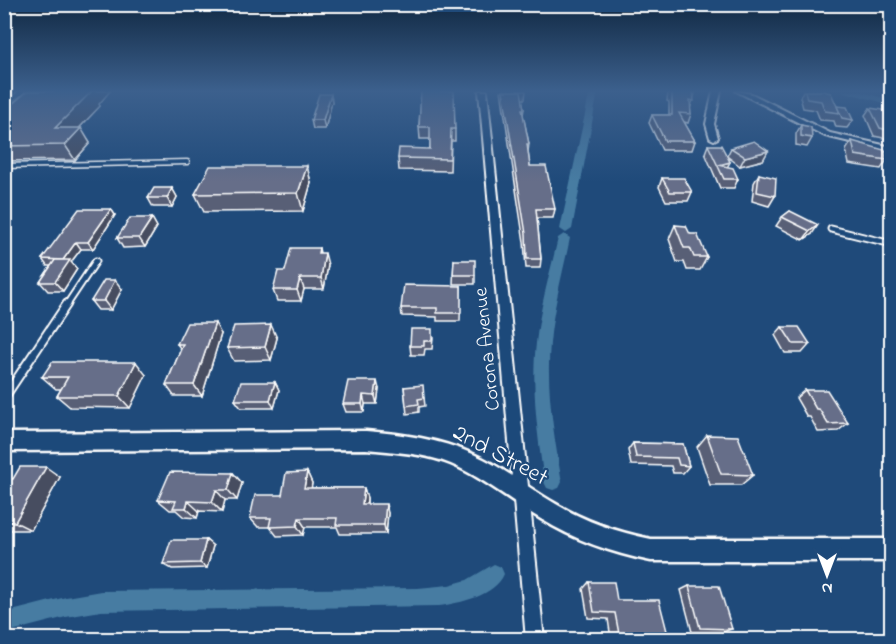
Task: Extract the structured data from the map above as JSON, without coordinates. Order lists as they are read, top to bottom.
{
  "streets": {
    "street": ["Corona Avenue", "2nd Street"]
  },
  "crossings": [
    ["Corona Avenue", "2nd Street"]
  ],
  "north": "bottom"
}
